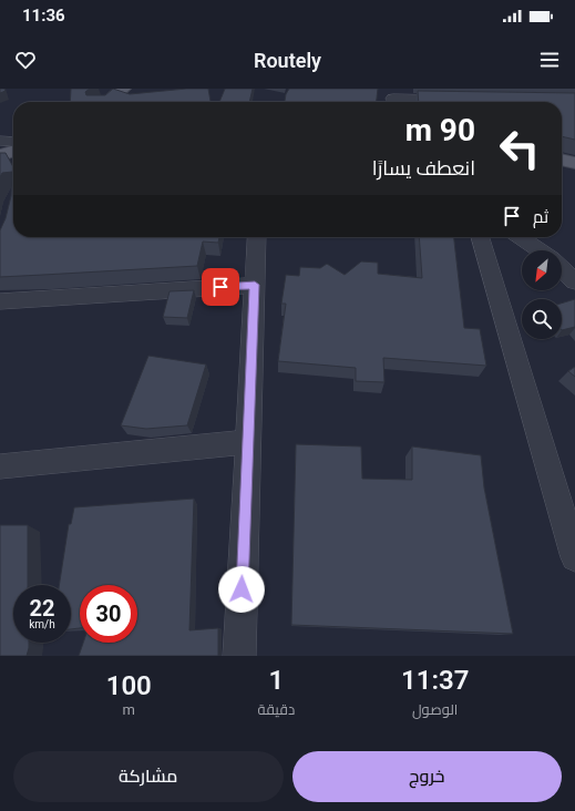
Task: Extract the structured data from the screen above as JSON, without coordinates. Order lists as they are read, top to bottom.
{
  "north": "bottom left",
  "page": {
    "status": "11:36",
    "header": "Routely",
    "turn": ["90 m", "انعطف يسارًا"],
    "then": "ثم",
    "speed": "22 km/h",
    "limit": "30",
    "eta": [
      "11:37",
      "الوصول",
      "1",
      "دقيقة",
      "100",
      "m"
    ],
    "buttons": ["خروج", "مشاركة"]
  }
}
